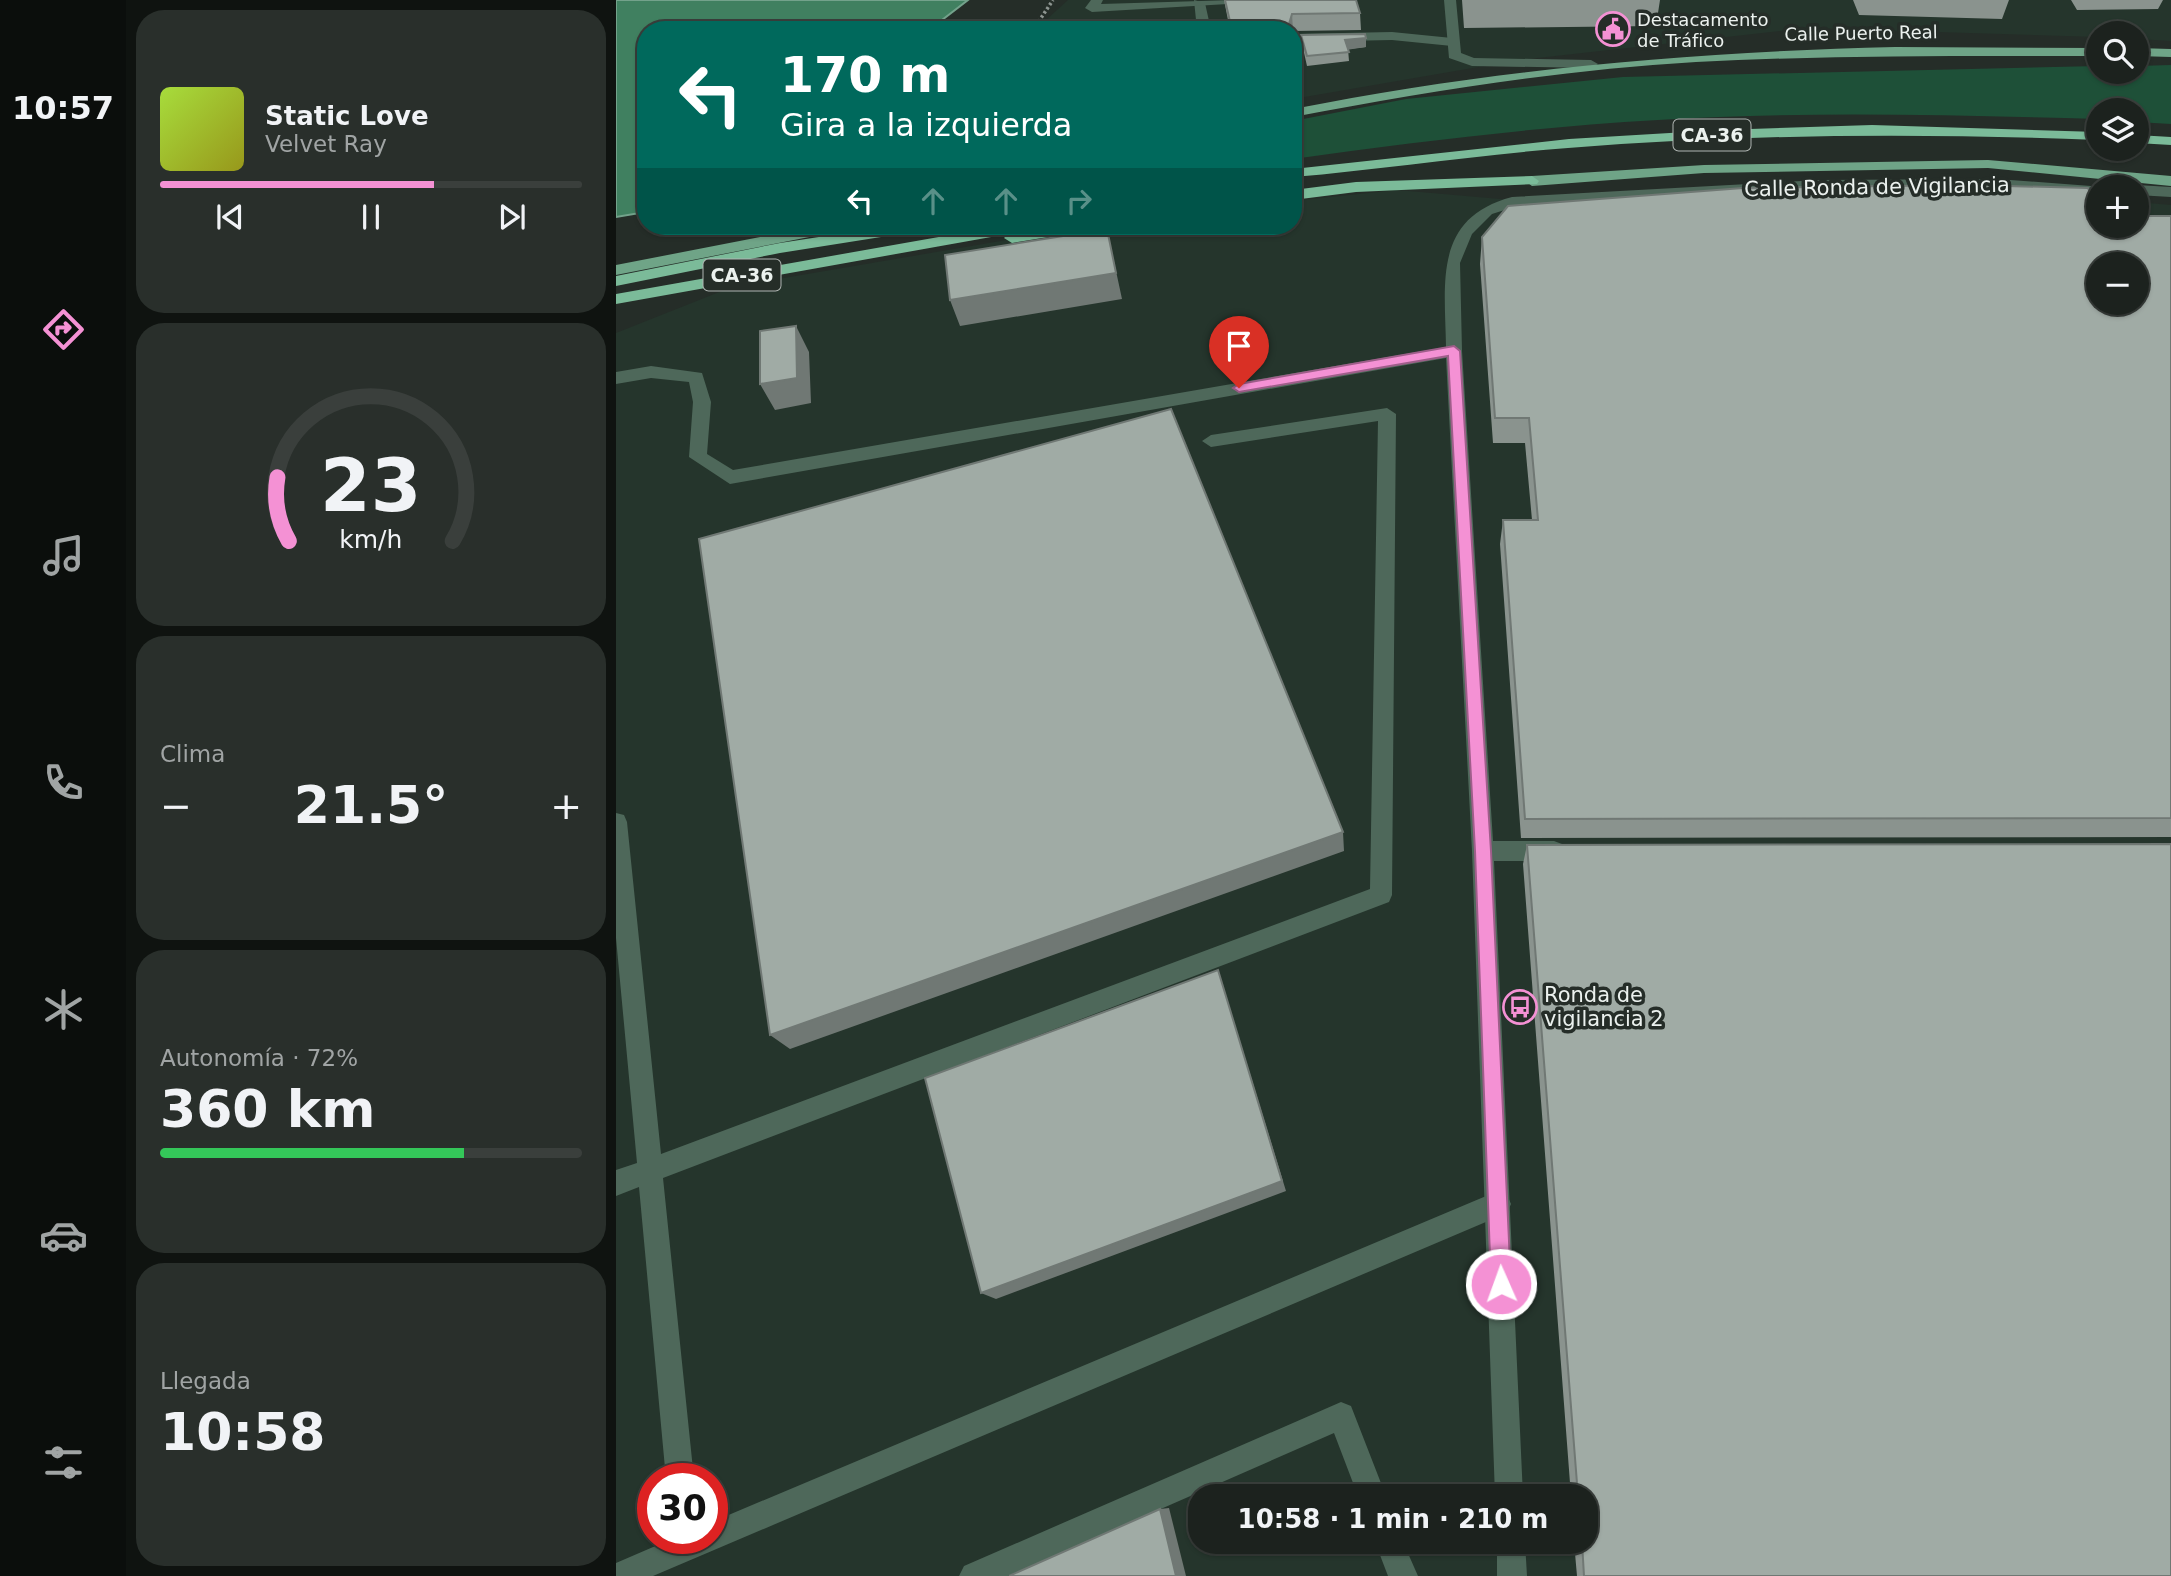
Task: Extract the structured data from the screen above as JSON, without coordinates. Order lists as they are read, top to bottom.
{
  "streets": {
    "highway": ["CA-36"],
    "main road": ["Calle Puerto Real"],
    "street": ["Calle Ronda de Vigilancia"]
  },
  "places": {
    "public building": ["Destacamento de Tráfico"],
    "bus stop": ["Ronda de vigilancia 2"]
  },
  "page": {
    "tabs": "10:57",
    "map_buttons": ["+", "−"],
    "turn": ["170 m", "Gira a la izquierda"],
    "song": ["Static Love", "Velvet Ray"],
    "tile": [
      "Clima",
      ["Autonomía · 72%", "360 km"],
      ["Llegada", "10:58"]
    ],
    "heat": ["−", "21.5°", "+"],
    "limit": "30",
    "trip": "10:58 · 1 min · 210 m",
    "gauge": ["23", "km/h"]
  }
}
